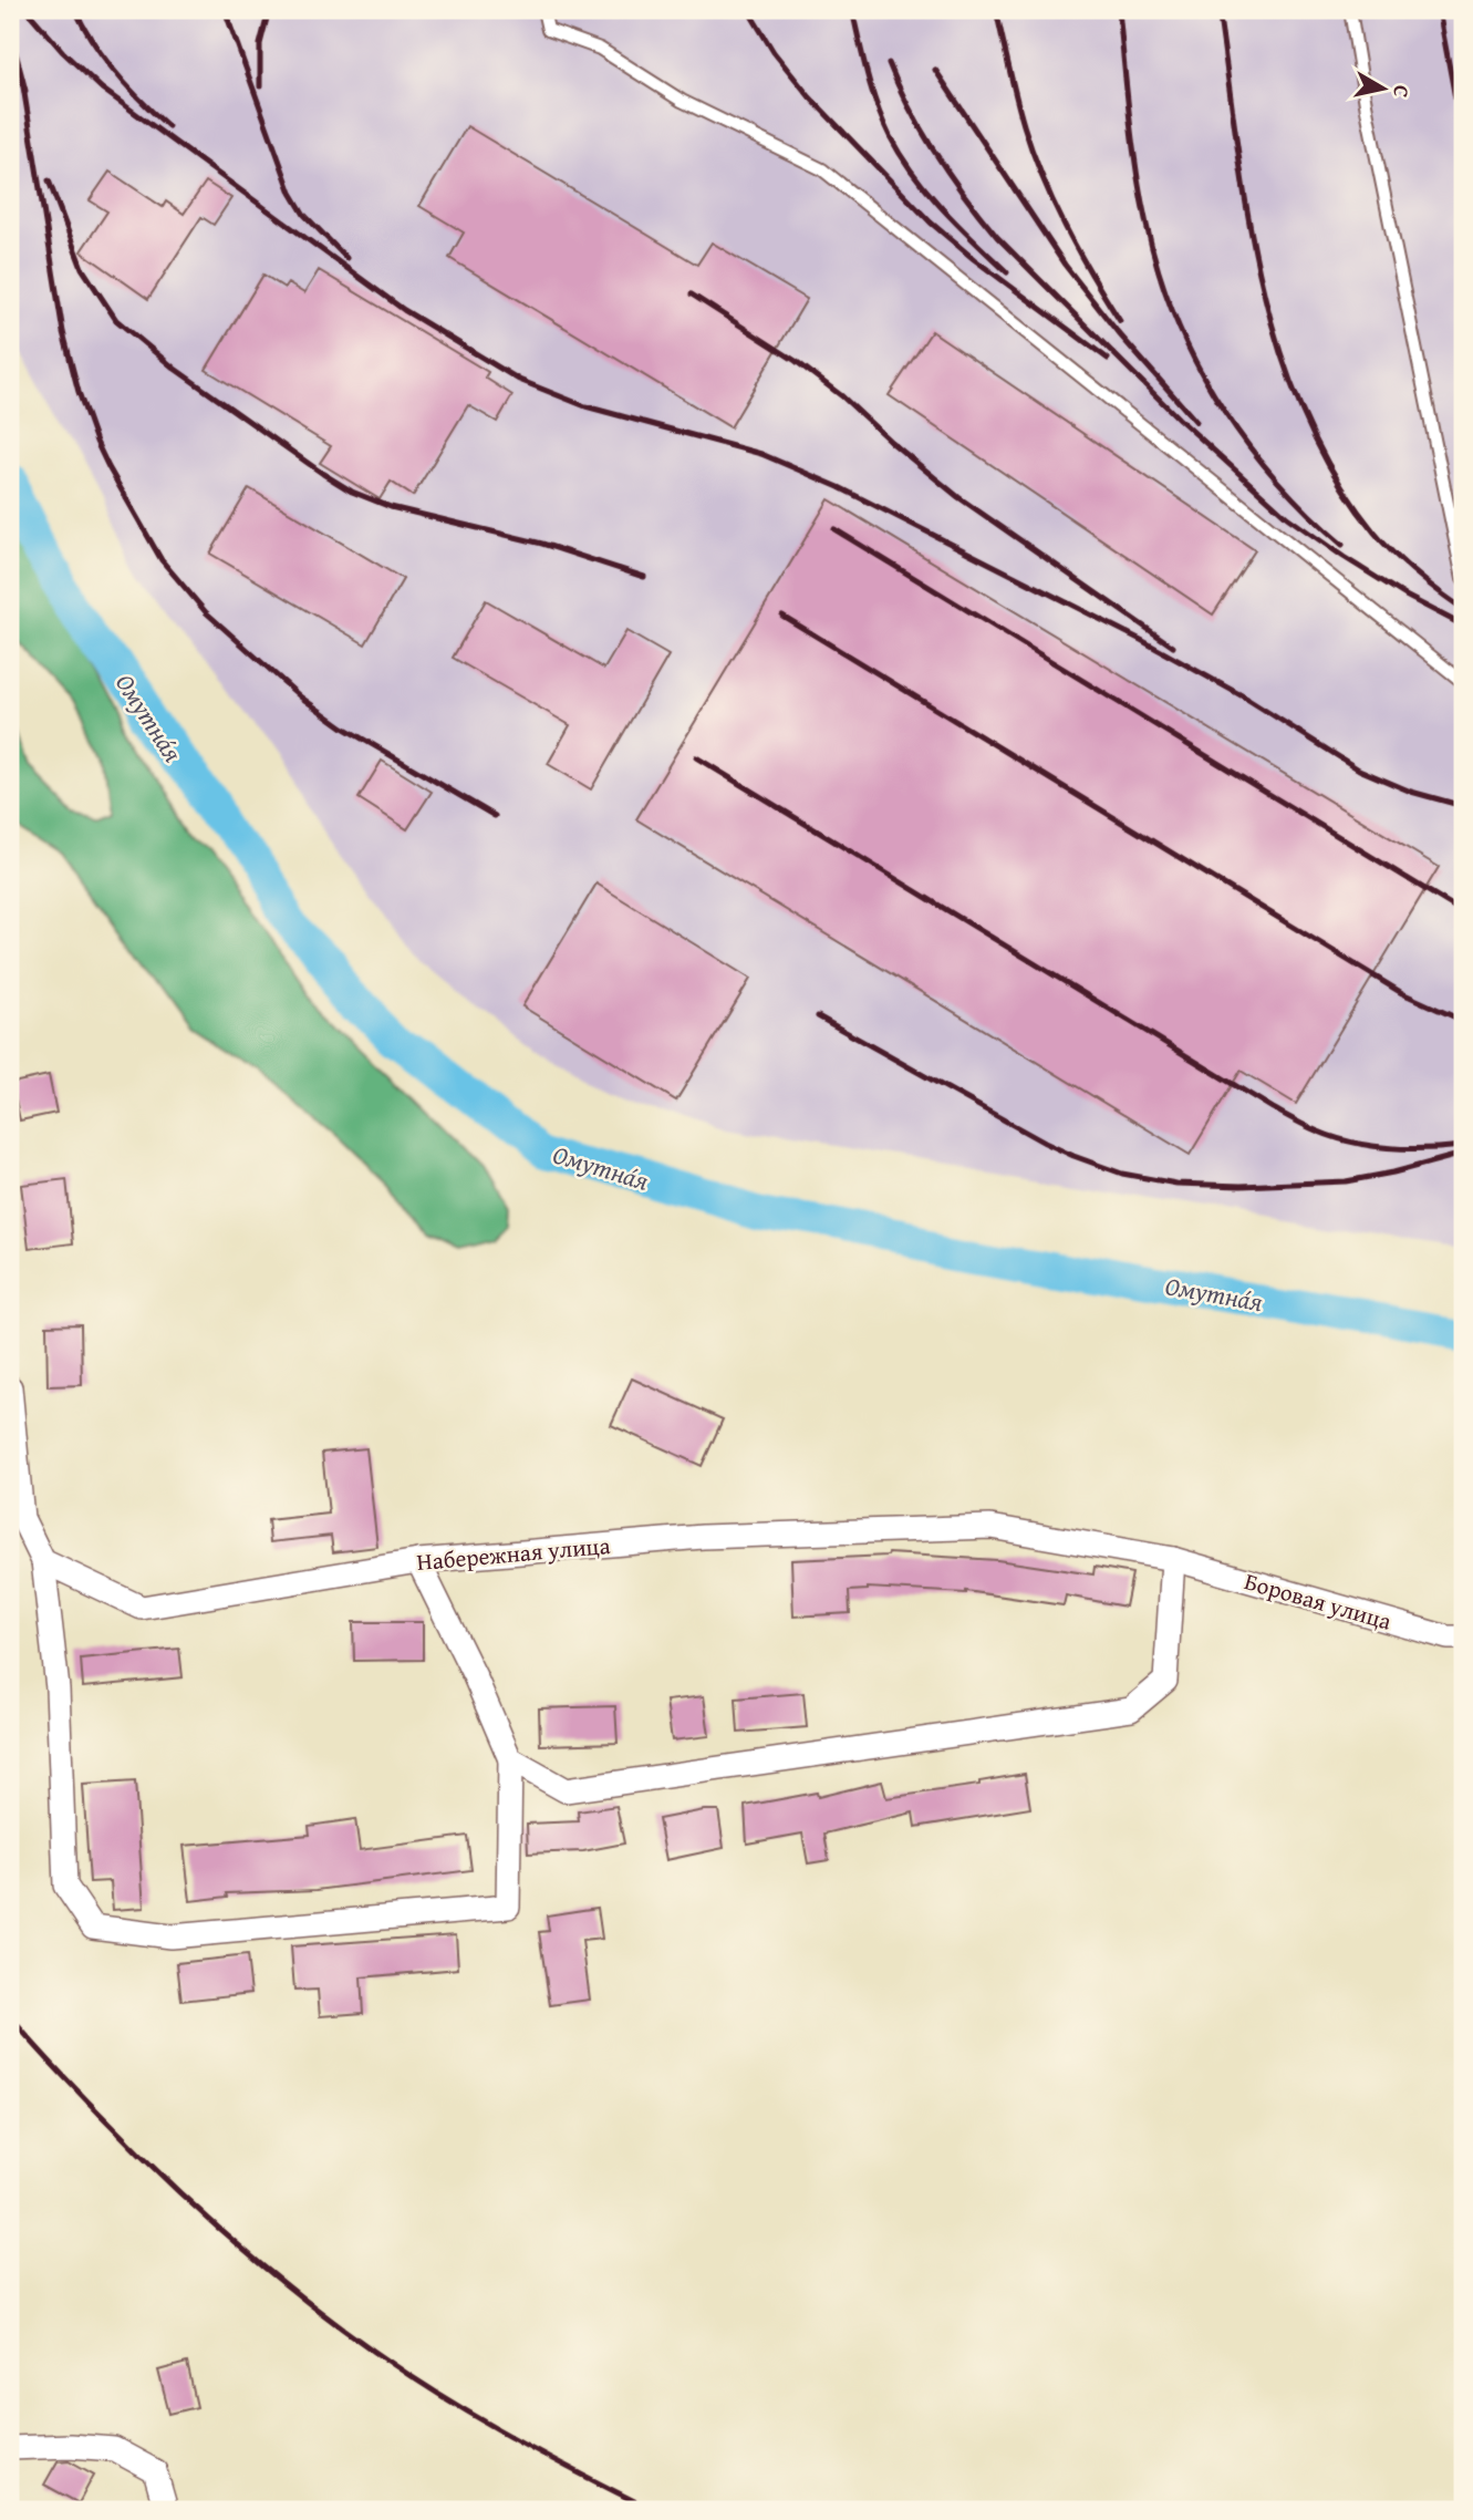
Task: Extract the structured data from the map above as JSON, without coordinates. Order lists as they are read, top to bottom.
{
  "streets": {
    "street": ["Набережная улица", "Боровая улица"]
  },
  "crossings": [
    ["Набережная улица", "Боровая улица"]
  ],
  "water": ["Омутна́я"],
  "north": "right"
}
